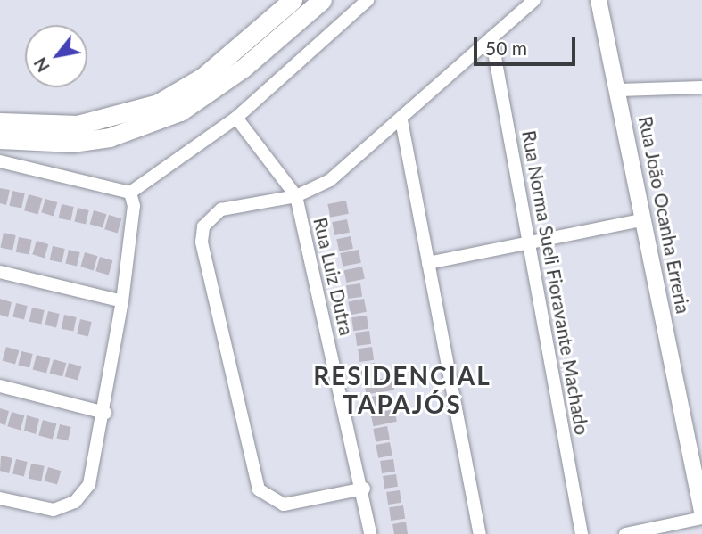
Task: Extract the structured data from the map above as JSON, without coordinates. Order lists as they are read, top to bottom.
{
  "streets": {
    "street": ["Rua João Ocanha Erreria", "Rua Luiz Dutra", "Rua Norma Sueli Fioravante Machado"]
  },
  "districts": ["RESIDENCIAL TAPAJÓS"],
  "scale_bar": "50 m",
  "north": "bottom left"
}
